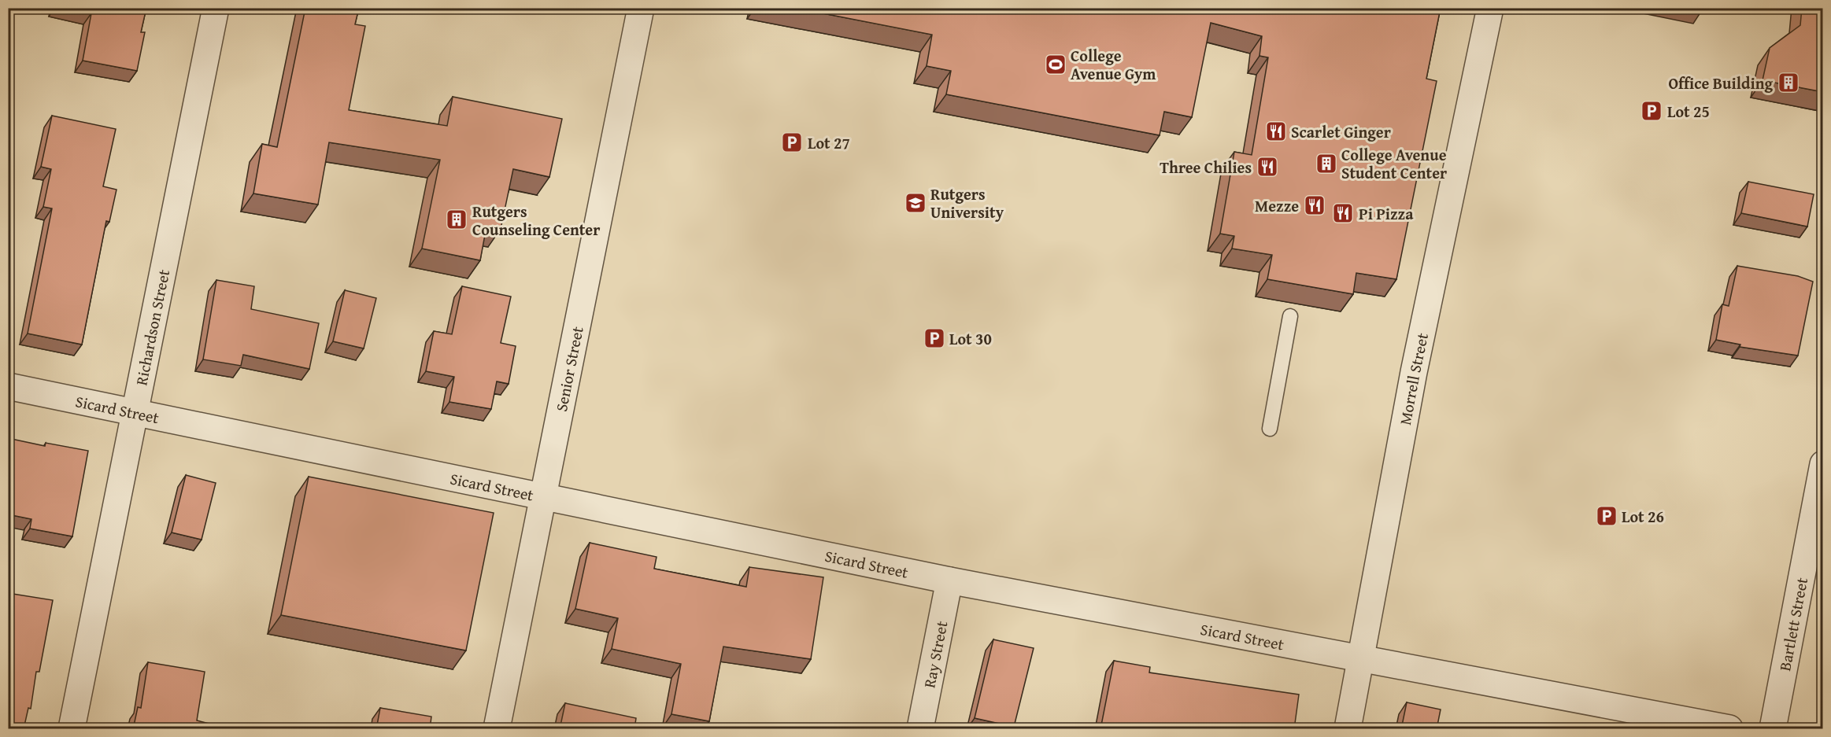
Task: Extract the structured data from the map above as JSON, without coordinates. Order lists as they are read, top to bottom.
{
  "streets": {
    "street": [
      "Richardson Street",
      "Senior Street",
      "Morrell Street",
      "Sicard Street",
      "Bartlett Street",
      "Ray Street"
    ]
  },
  "crossings": [
    ["Richardson Street", "Sicard Street"],
    ["Senior Street", "Sicard Street"],
    ["Morrell Street", "Sicard Street"],
    ["Sicard Street", "Ray Street"]
  ],
  "places": {
    "sports": ["College Avenue Gym"],
    "building": ["Office Building", "College Avenue Student Center", "Rutgers Counseling Center"],
    "parking": [
      "Lot 25",
      "Lot 27",
      "Lot 30",
      "Lot 26"
    ],
    "restaurant": [
      "Scarlet Ginger",
      "Three Chilies",
      "Mezze",
      "Pi Pizza"
    ],
    "school or university": ["Rutgers University"]
  }
}
